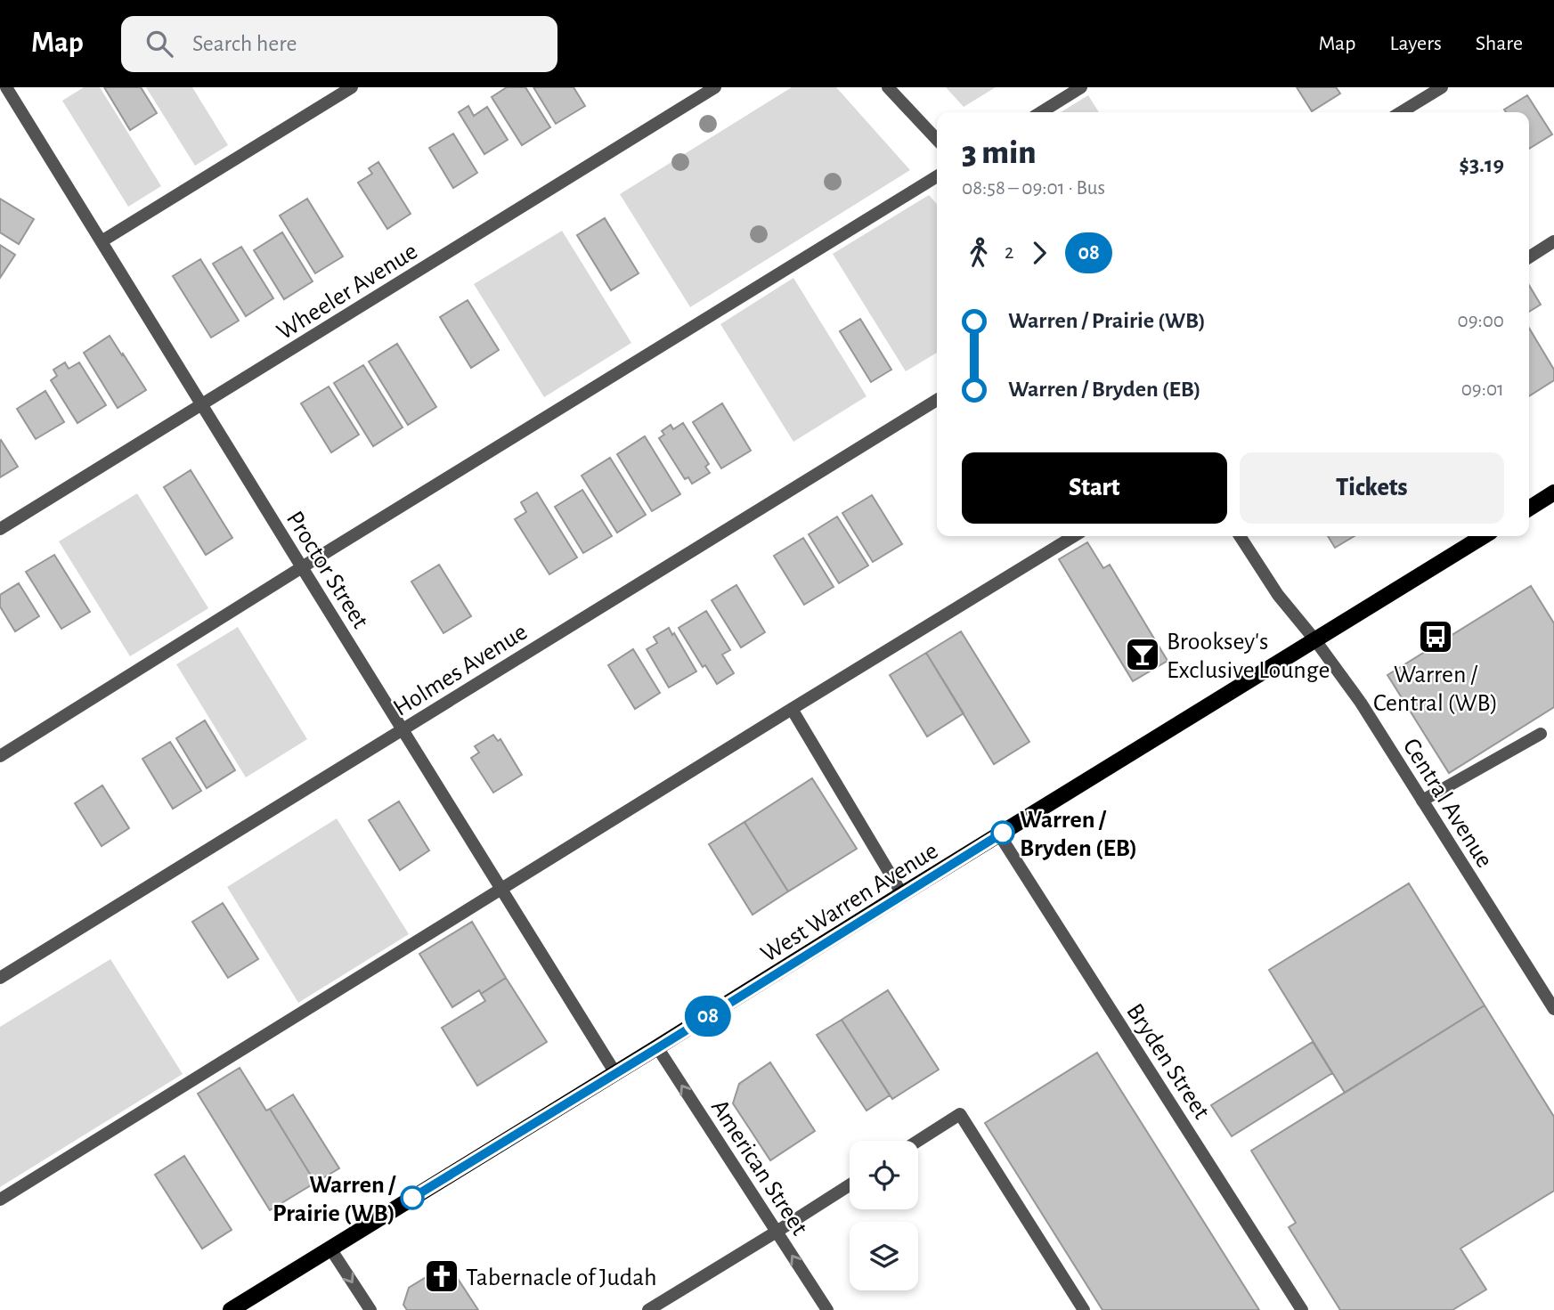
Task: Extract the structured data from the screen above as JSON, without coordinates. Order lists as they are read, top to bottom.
{
  "streets": {
    "main road": ["West Warren Avenue"],
    "street": [
      "Wheeler Avenue",
      "Proctor Street",
      "Holmes Avenue",
      "Central Avenue",
      "Bryden Street",
      "American Street"
    ]
  },
  "crossings": [
    ["Wheeler Avenue", "Proctor Street"],
    ["Proctor Street", "Holmes Avenue"],
    ["Proctor Street", "West Warren Avenue"],
    ["Central Avenue", "West Warren Avenue"],
    ["West Warren Avenue", "Bryden Street"],
    ["West Warren Avenue", "American Street"]
  ],
  "one_way": ["American Street"],
  "places": {
    "bus stop": ["Warren / Central (WB)"],
    "bar": ["Brooksey's Exclusive Lounge"],
    "other": ["Warren / Bryden (EB)", "Warren / Prairie (WB)"],
    "church": ["Tabernacle of Judah"]
  },
  "lines": ["bus line 08"],
  "page": {
    "header": "Map",
    "search": "Search here",
    "nav": ["Map", "Layers", "Share"],
    "on_map": "08",
    "heading": ["3 min", "08:58 – 09:01 · Bus", "$3.19"],
    "legs": ["2", "08"],
    "list": [
      {
        "name": "Warren / Prairie (WB)",
        "value": "09:00"
      },
      {
        "name": "Warren / Bryden (EB)",
        "value": "09:01"
      }
    ],
    "buttons": ["Start", "Tickets"]
  }
}
